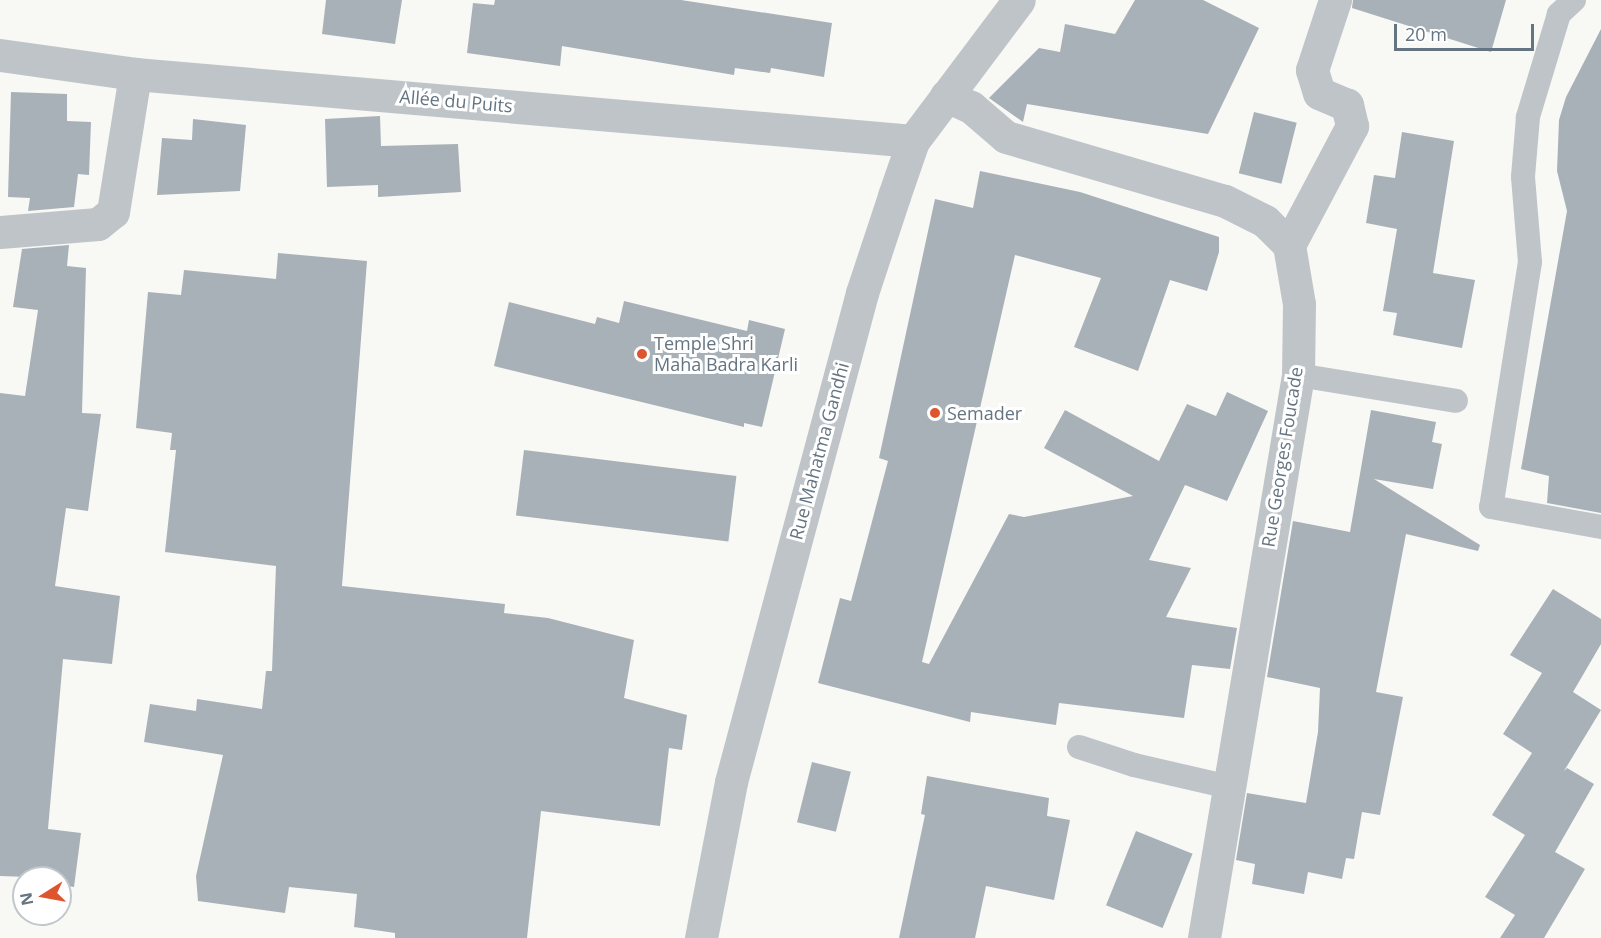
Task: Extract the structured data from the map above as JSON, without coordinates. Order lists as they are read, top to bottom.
{
  "streets": {
    "street": ["Allée du Puits", "Rue Mahatma Gandhi", "Rue Georges Foucade"]
  },
  "crossings": [
    ["Allée du Puits", "Rue Mahatma Gandhi"]
  ],
  "places": ["Temple Shri Maha Badra Karli", "Semader"],
  "scale_bar": "20 m",
  "north": "left"
}
